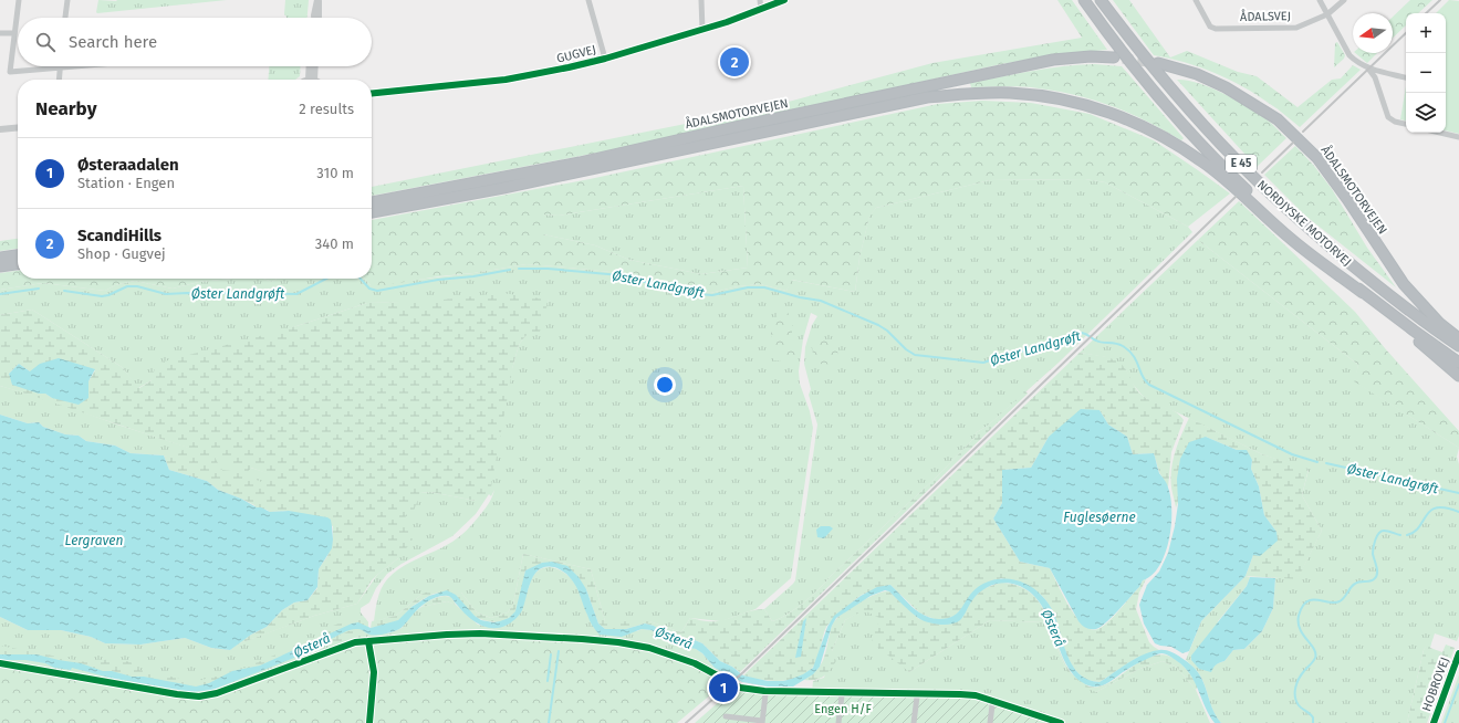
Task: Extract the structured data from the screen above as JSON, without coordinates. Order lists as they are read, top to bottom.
{
  "streets": {
    "highway": ["ÅDALSMOTORVEJEN", "E 45", "NORDJYSKE MOTORVEJ"],
    "street": ["ÅDALSVEJ", "GUGVEJ", "HOBROVEJ"]
  },
  "crossings": [
    ["ÅDALSMOTORVEJEN", "NORDJYSKE MOTORVEJ"]
  ],
  "water": [
    "Øster Landgrøft",
    "Fuglesøerne",
    "Lergraven",
    "Østerå"
  ],
  "parks": ["Engen H/F"],
  "north": "left",
  "page": {
    "map_buttons": ["+", "−"],
    "search": "Search here",
    "pins": ["2", "1"],
    "heading": ["Nearby", "2 results"],
    "list": [
      {
        "mark": "1",
        "name": "Østeraadalen",
        "note": "Station · Engen",
        "value": "310 m"
      },
      {
        "mark": "2",
        "name": "ScandiHills",
        "note": "Shop · Gugvej",
        "value": "340 m"
      }
    ]
  }
}
